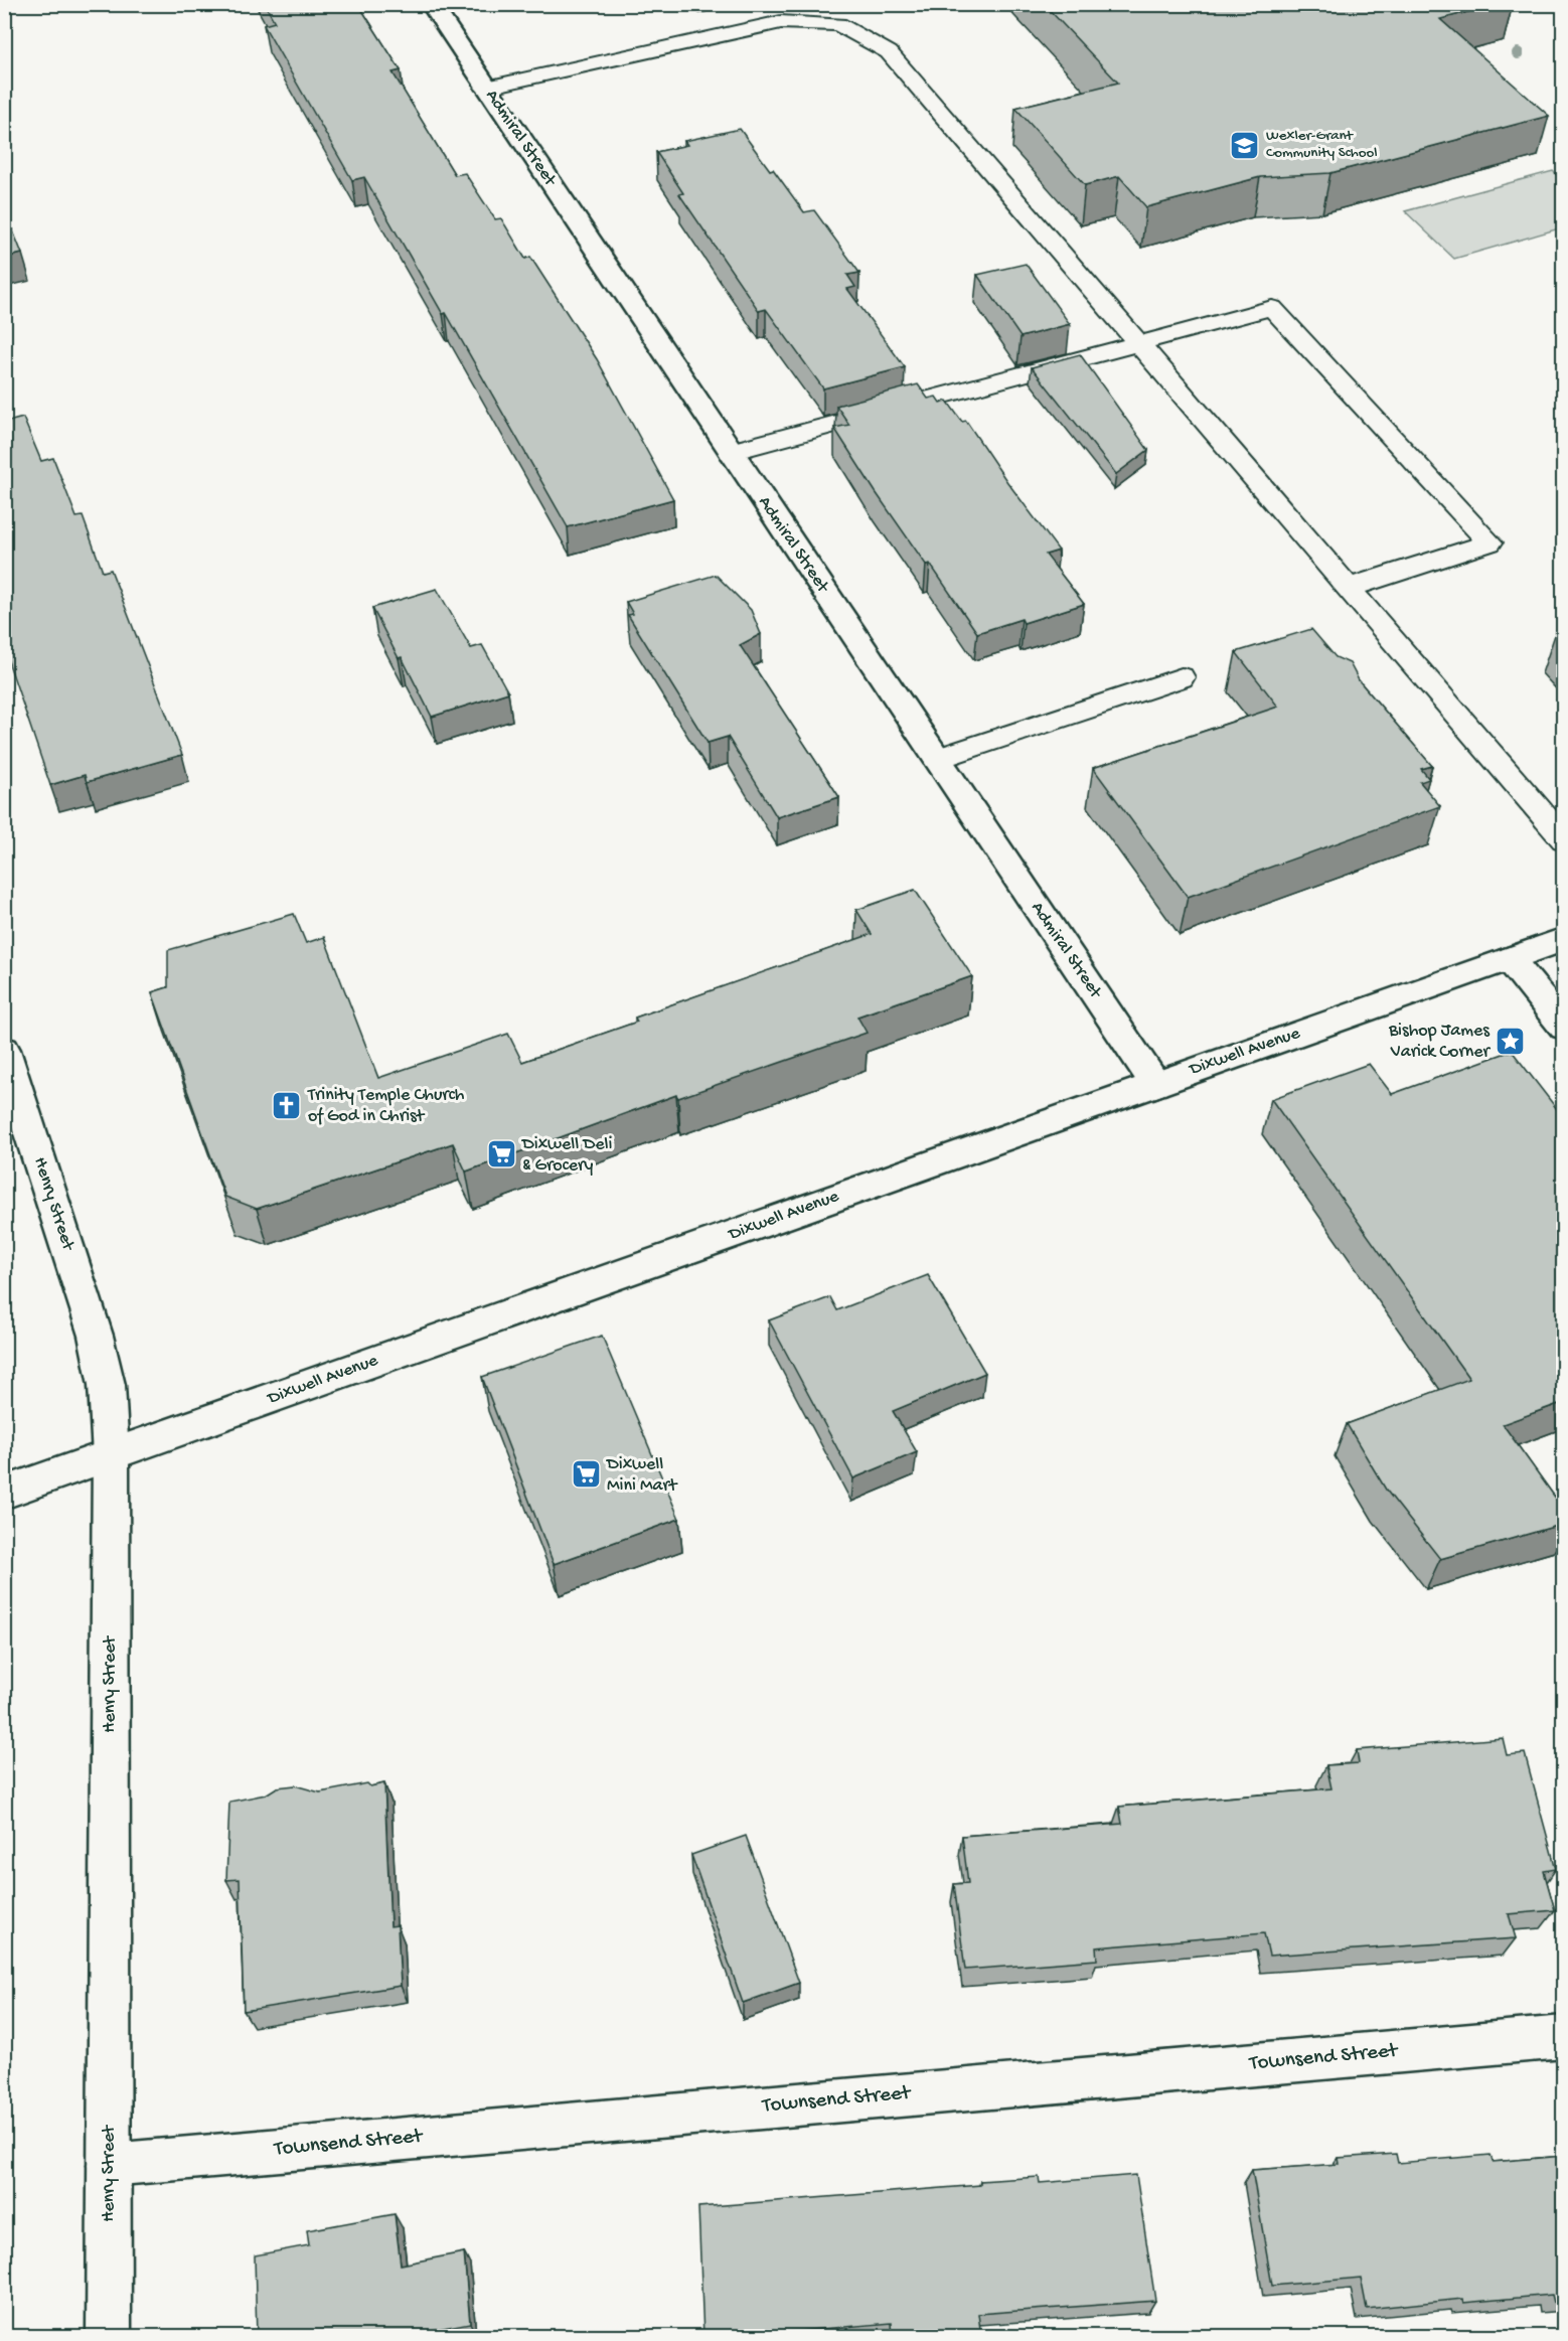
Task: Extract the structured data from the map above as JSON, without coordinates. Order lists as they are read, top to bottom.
{
  "streets": {
    "street": [
      "Admiral Street",
      "Dixwell Avenue",
      "Henry Street",
      "Townsend Street"
    ]
  },
  "crossings": [
    ["Admiral Street", "Dixwell Avenue"],
    ["Dixwell Avenue", "Henry Street"],
    ["Henry Street", "Townsend Street"]
  ],
  "places": {
    "school or university": ["Wexler-Grant Community School"],
    "place": ["Bishop James Varick Corner"],
    "church": ["Trinity Temple Church of God in Christ"],
    "supermarket": ["Dixwell Deli & Grocery", "Dixwell Mini Mart"]
  }
}
